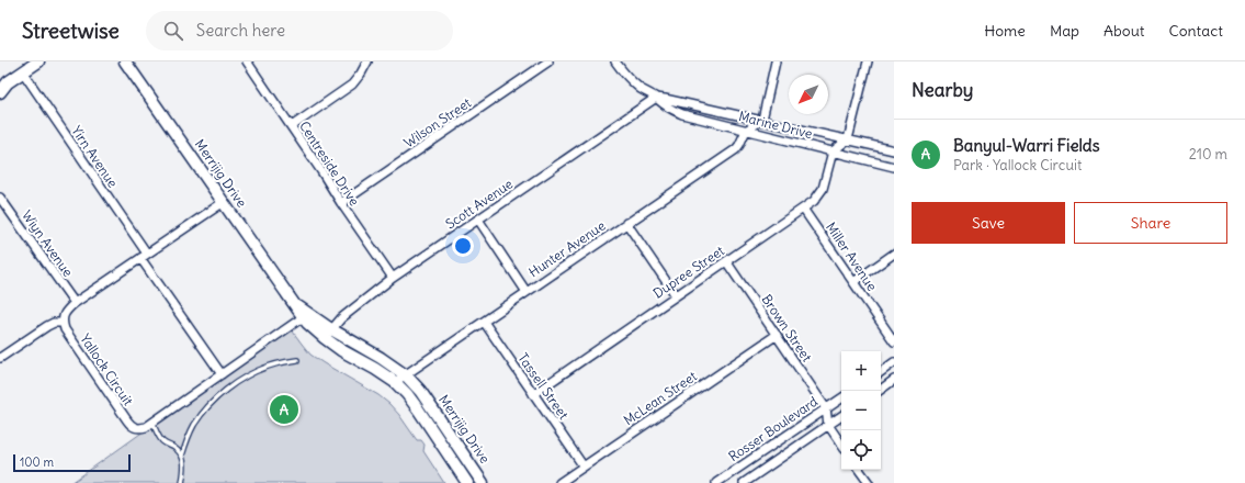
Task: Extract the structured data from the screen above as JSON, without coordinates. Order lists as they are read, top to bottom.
{
  "streets": {
    "street": [
      "Wilson Street",
      "Marine Drive",
      "Yirn Avenue",
      "Centreside Drive",
      "Merrijig Drive",
      "Scott Avenue",
      "Wiyn Avenue",
      "Hunter Avenue",
      "Miller Avenue",
      "Dupree Street",
      "Brown Street",
      "Yallock Circuit",
      "Tassell Street",
      "McLean Street",
      "Rosser Boulevard"
    ]
  },
  "crossings": [
    ["Wilson Street", "Centreside Drive"],
    ["Marine Drive", "Scott Avenue"],
    ["Marine Drive", "Hunter Avenue"],
    ["Marine Drive", "Dupree Street"],
    ["Yirn Avenue", "Yallock Circuit"],
    ["Centreside Drive", "Scott Avenue"],
    ["Merrijig Drive", "Scott Avenue"],
    ["Merrijig Drive", "Hunter Avenue"],
    ["Merrijig Drive", "Yallock Circuit"],
    ["Hunter Avenue", "Tassell Street"],
    ["Miller Avenue", "Dupree Street"],
    ["Dupree Street", "Brown Street"],
    ["Dupree Street", "Tassell Street"],
    ["Brown Street", "McLean Street"],
    ["Brown Street", "Rosser Boulevard"],
    ["Tassell Street", "McLean Street"]
  ],
  "scale_bar": "100 m",
  "north": "bottom left",
  "page": {
    "header": "Streetwise",
    "search": "Search here",
    "nav": [
      "Home",
      "Map",
      "About",
      "Contact"
    ],
    "heading": "Nearby",
    "list": [
      {
        "mark": "A",
        "name": "Banyul-Warri Fields",
        "note": "Park · Yallock Circuit",
        "value": "210 m"
      }
    ],
    "buttons": ["Save", "Share"],
    "map_buttons": ["+", "−"],
    "pins": "A",
    "scale": "100 m"
  }
}
